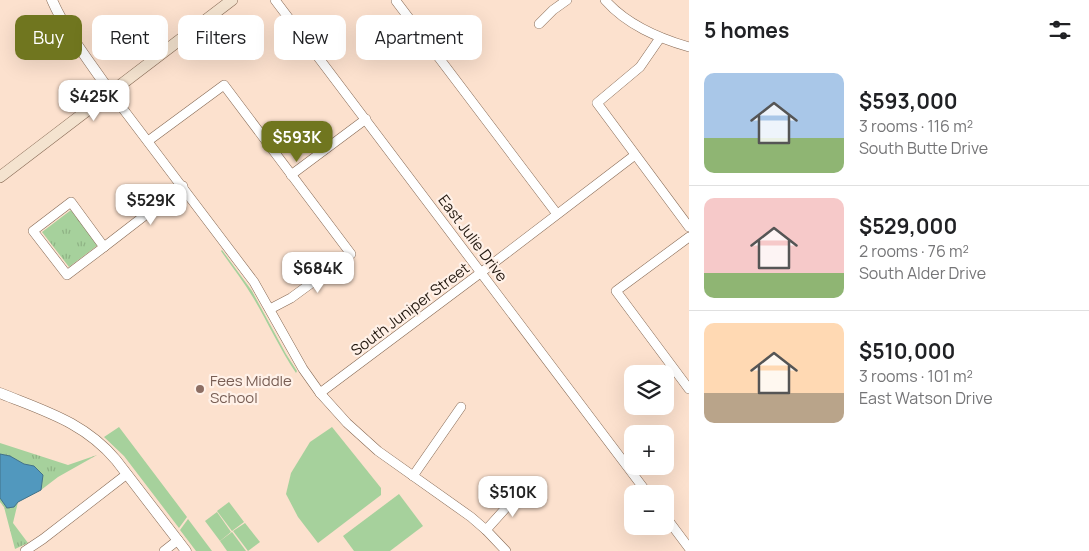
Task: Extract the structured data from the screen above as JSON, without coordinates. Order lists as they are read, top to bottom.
{
  "streets": {
    "street": ["East Julie Drive", "South Juniper Street"]
  },
  "crossings": [
    ["East Julie Drive", "South Juniper Street"]
  ],
  "places": ["Fees Middle School"],
  "page": {
    "heading": "5 homes",
    "chip": [
      "Buy",
      "Rent",
      "Filters",
      "New",
      "Apartment"
    ],
    "list": [
      {
        "name": "$593,000",
        "note": "3 rooms · 116 m² · South Butte Drive"
      },
      {
        "name": "$529,000",
        "note": "2 rooms · 76 m² · South Alder Drive"
      },
      {
        "name": "$510,000",
        "note": "3 rooms · 101 m² · East Watson Drive"
      }
    ],
    "price": [
      "$425K",
      "$593K",
      "$529K",
      "$684K",
      "$510K"
    ],
    "map_buttons": ["+", "−"]
  }
}
